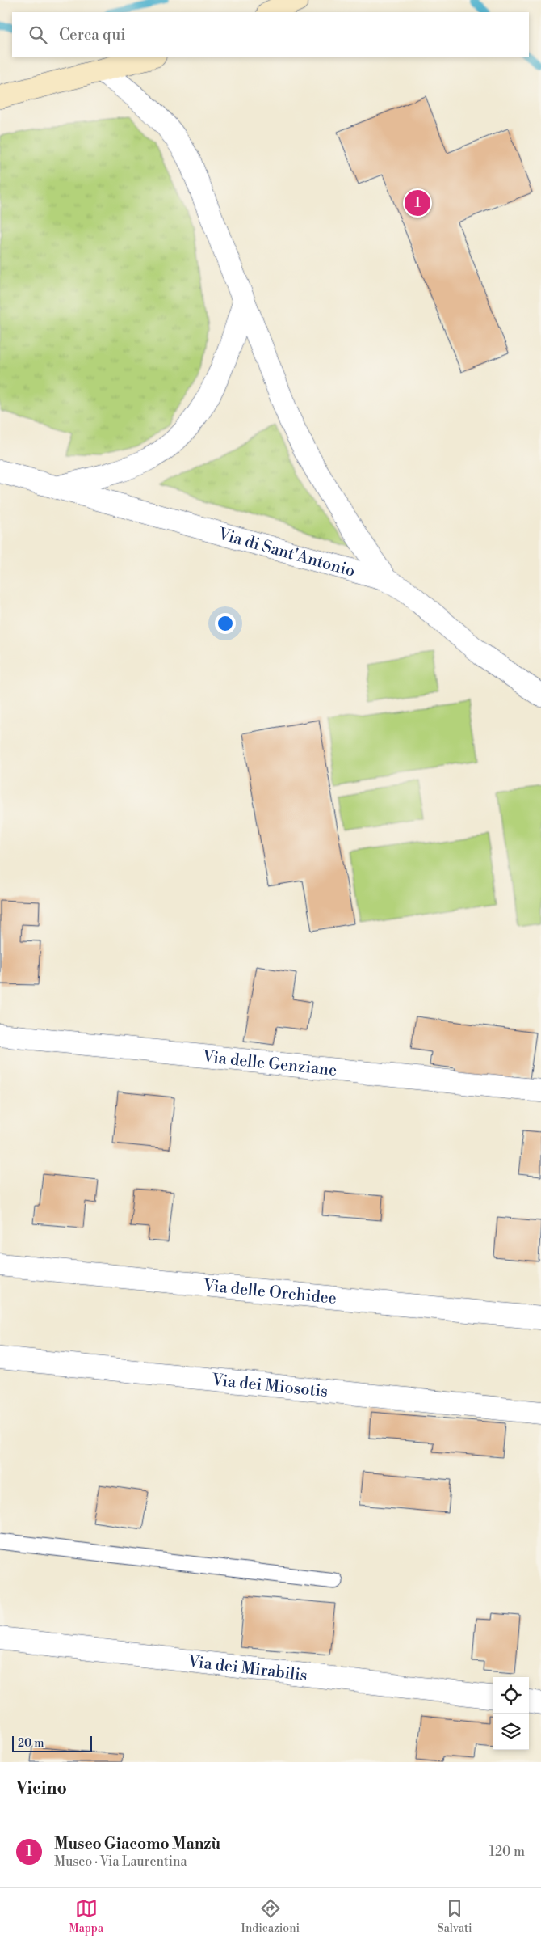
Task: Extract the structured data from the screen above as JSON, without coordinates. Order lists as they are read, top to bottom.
{
  "streets": {
    "street": [
      "Via di Sant'Antonio",
      "Via delle Genziane",
      "Via delle Orchidee",
      "Via dei Miosotis",
      "Via dei Mirabilis"
    ]
  },
  "scale_bar": "20 m",
  "page": {
    "search": "Cerca qui",
    "pins": "1",
    "scale": "20 m",
    "heading": "Vicino",
    "list": [
      {
        "mark": "1",
        "name": "Museo Giacomo Manzù",
        "note": "Museo · Via Laurentina",
        "value": "120 m"
      }
    ],
    "nav": ["Mappa", "Indicazioni", "Salvati"]
  }
}
